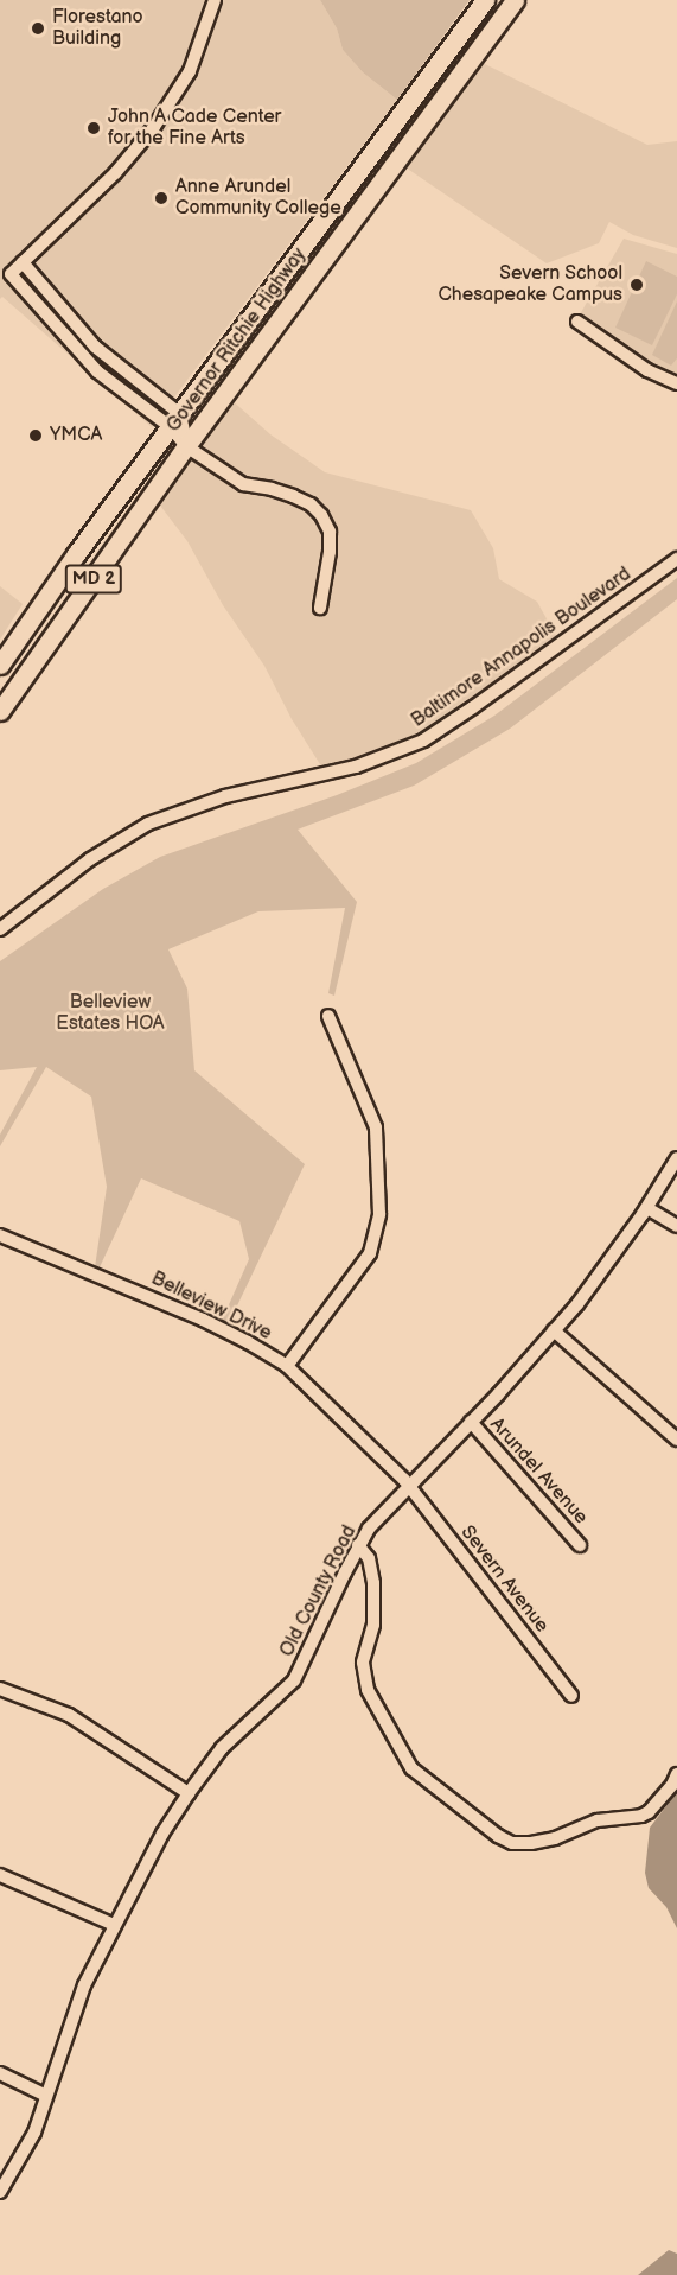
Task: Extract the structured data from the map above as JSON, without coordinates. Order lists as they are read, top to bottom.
{
  "streets": {
    "highway": ["Governor Ritchie Highway", "MD 2"],
    "street": [
      "Baltimore Annapolis Boulevard",
      "Belleview Drive",
      "Arundel Avenue",
      "Severn Avenue",
      "Old County Road"
    ]
  },
  "crossings": [
    ["Belleview Drive", "Severn Avenue"],
    ["Belleview Drive", "Old County Road"],
    ["Arundel Avenue", "Old County Road"],
    ["Severn Avenue", "Old County Road"]
  ],
  "parks": ["Belleview Estates HOA"],
  "places": [
    "Florestano Building",
    "John A Cade Center for the Fine Arts",
    "Anne Arundel Community College",
    "Severn School Chesapeake Campus",
    "YMCA"
  ]
}
